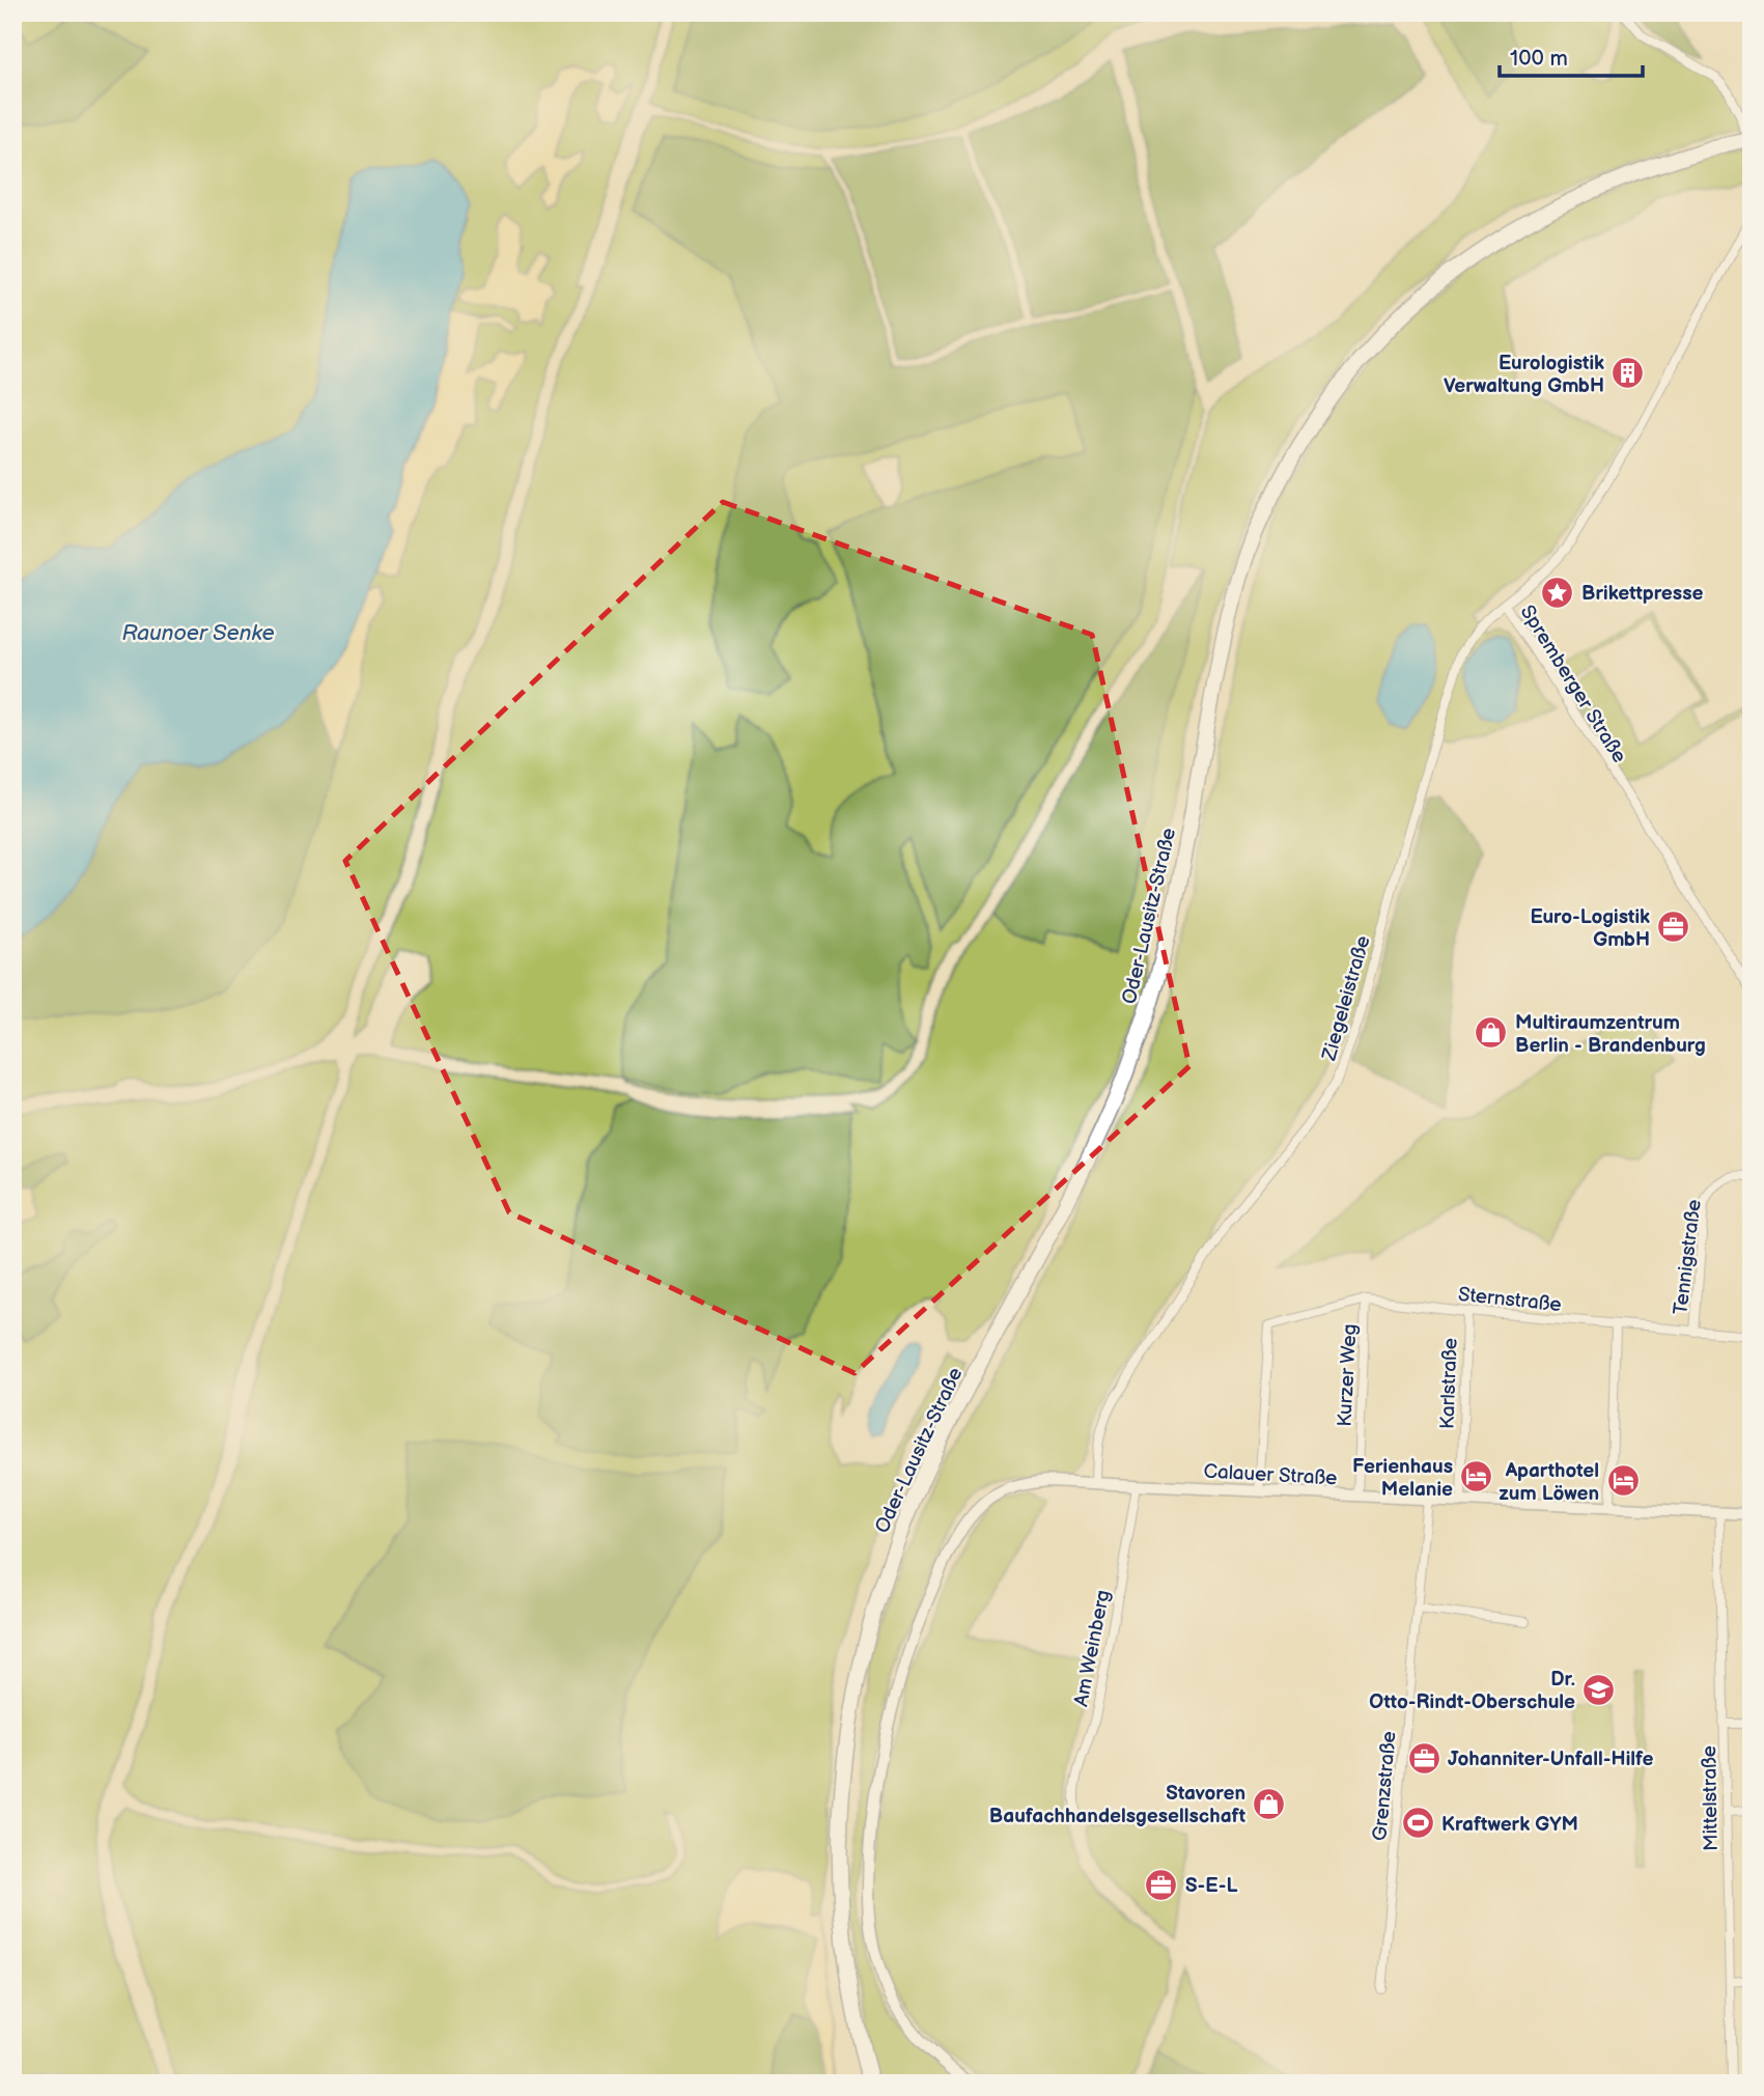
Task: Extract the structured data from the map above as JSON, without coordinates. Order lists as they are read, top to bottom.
{
  "streets": {
    "highway": ["Oder-Lausitz-Straße"],
    "street": [
      "Spremberger Straße",
      "Ziegeleistraße",
      "Tennigstraße",
      "Sternstraße",
      "Kurzer Weg",
      "Karlstraße",
      "Calauer Straße",
      "Am Weinberg",
      "Grenzstraße",
      "Mittelstraße"
    ]
  },
  "crossings": [
    ["Spremberger Straße", "Ziegeleistraße"],
    ["Ziegeleistraße", "Calauer Straße"],
    ["Tennigstraße", "Sternstraße"],
    ["Sternstraße", "Kurzer Weg"],
    ["Sternstraße", "Karlstraße"],
    ["Sternstraße", "Calauer Straße"],
    ["Kurzer Weg", "Calauer Straße"],
    ["Karlstraße", "Calauer Straße"],
    ["Calauer Straße", "Am Weinberg"],
    ["Calauer Straße", "Grenzstraße"],
    ["Calauer Straße", "Mittelstraße"]
  ],
  "water": ["Raunoer Senke"],
  "places": {
    "building": ["Eurologistik Verwaltung GmbH"],
    "place": ["Brikettpresse"],
    "office": ["Euro-Logistik GmbH", "Johanniter-Unfall-Hilfe", "S-E-L"],
    "shop": ["Multiraumzentrum Berlin - Brandenburg", "Stavoren Baufachhandelsgesellschaft"],
    "hotel": ["Ferienhaus Melanie", "Aparthotel zum Löwen"],
    "school or university": ["Dr. Otto-Rindt-Oberschule"],
    "sports": ["Kraftwerk GYM"]
  },
  "scale_bar": "100 m"
}
